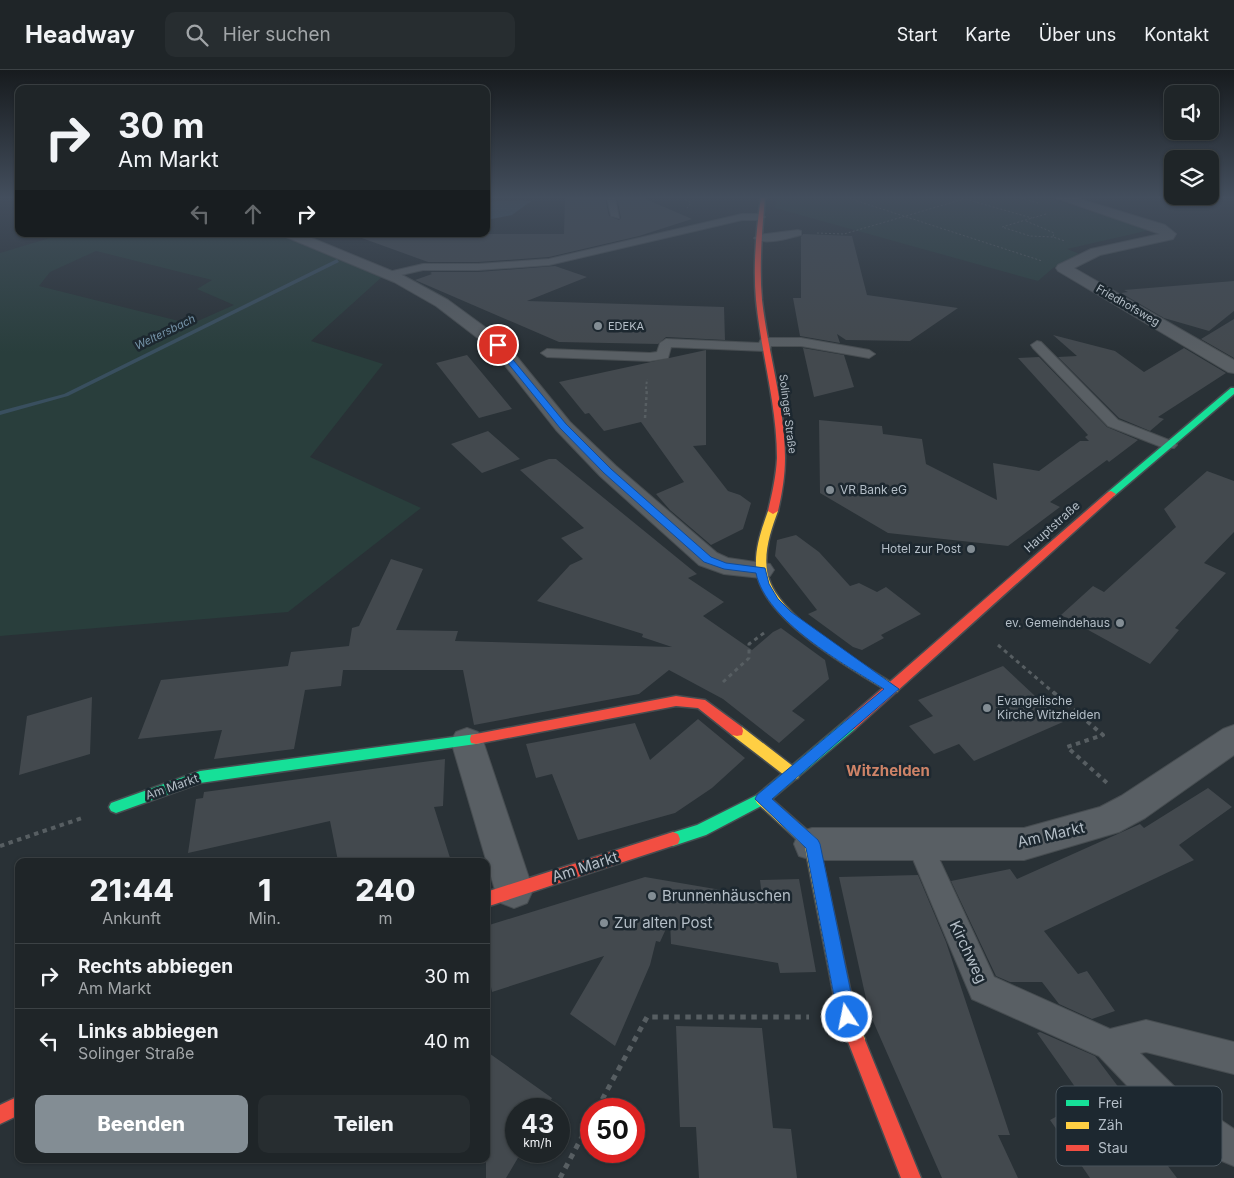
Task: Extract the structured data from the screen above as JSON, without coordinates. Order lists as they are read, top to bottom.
{
  "streets": {
    "main road": ["Solinger Straße", "Hauptstraße", "Am Markt"],
    "street": ["Friedhofsweg"],
    "lane": ["Kirchweg"]
  },
  "crossings": [
    ["Solinger Straße", "Hauptstraße"],
    ["Solinger Straße", "Am Markt"],
    ["Hauptstraße", "Am Markt"],
    ["Am Markt", "Kirchweg"]
  ],
  "districts": ["Witzhelden"],
  "water": ["Weltersbach"],
  "places": [
    "EDEKA",
    "VR Bank eG",
    "Hotel zur Post",
    "ev. Gemeindehaus",
    "Evangelische Kirche Witzhelden",
    "Brunnenhäuschen",
    "Zur alten Post"
  ],
  "legend": ["Frei", "Zäh", "Stau"],
  "page": {
    "header": "Headway",
    "search": "Hier suchen",
    "nav": [
      "Start",
      "Karte",
      "Über uns",
      "Kontakt"
    ],
    "turn": ["30 m", "Am Markt"],
    "eta": [
      "21:44",
      "Ankunft",
      "1",
      "Min.",
      "240",
      "m"
    ],
    "list": [
      {
        "name": "Rechts abbiegen",
        "note": "Am Markt",
        "value": "30 m"
      },
      {
        "name": "Links abbiegen",
        "note": "Solinger Straße",
        "value": "40 m"
      }
    ],
    "buttons": ["Beenden", "Teilen"],
    "speed": "43 km/h",
    "limit": "50"
  }
}
